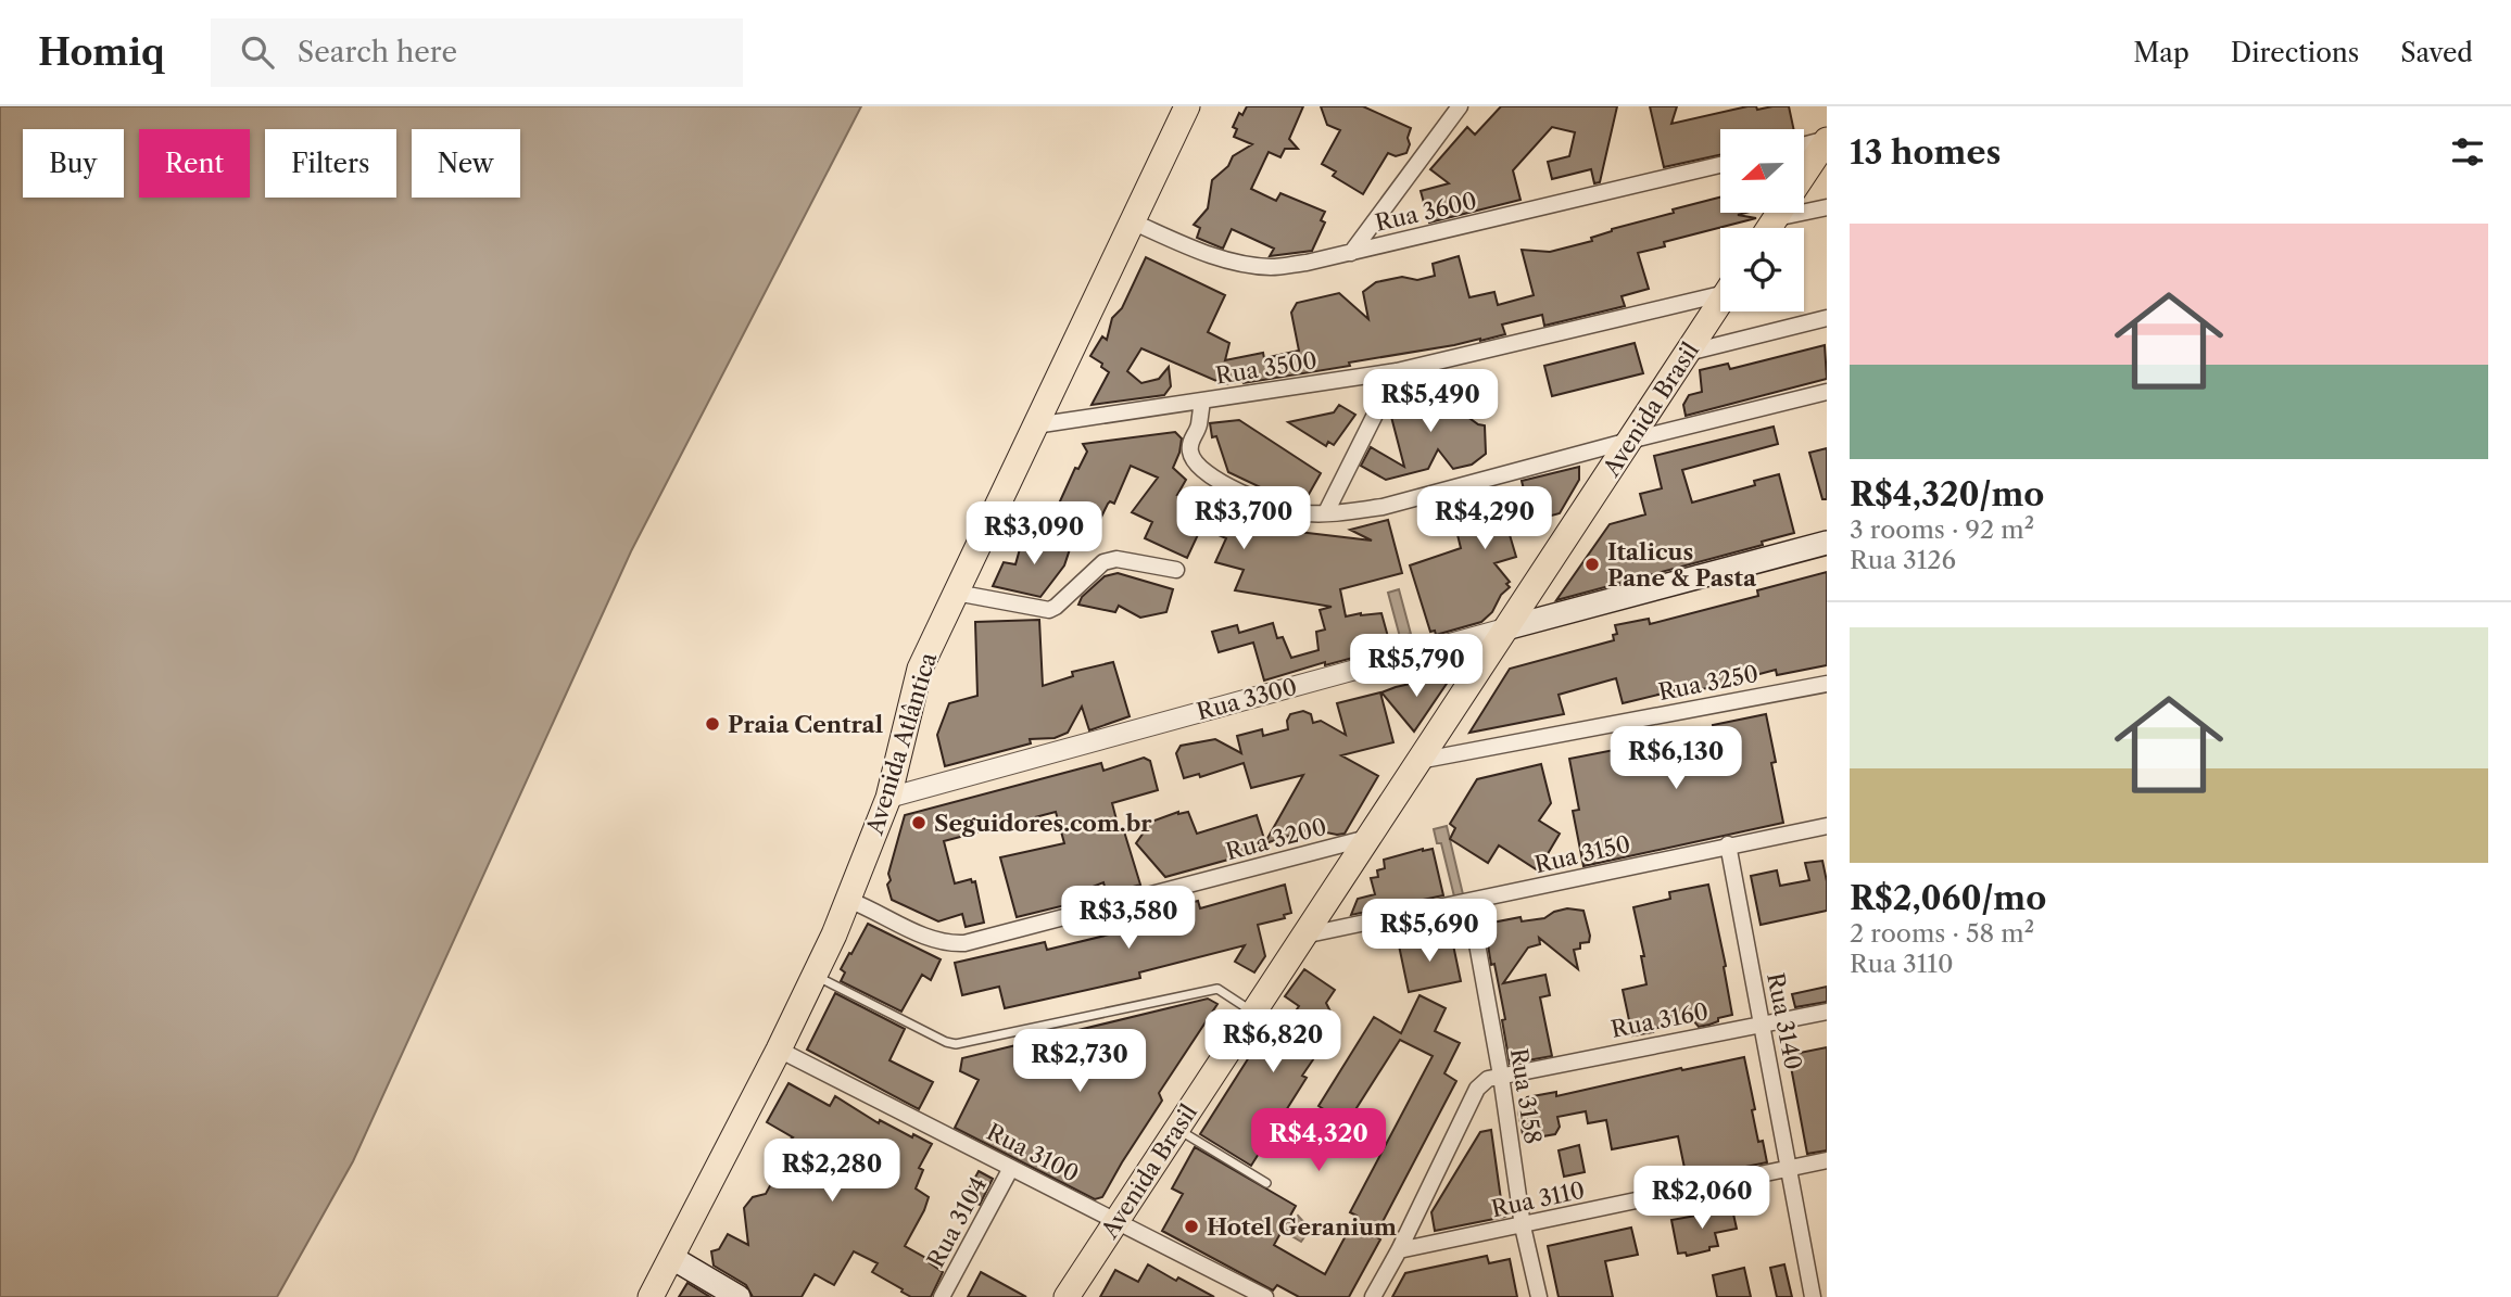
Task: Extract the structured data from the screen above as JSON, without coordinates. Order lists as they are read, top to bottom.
{
  "streets": {
    "main road": ["Avenida Brasil", "Rua 3300", "Avenida Atlântica"],
    "street": [
      "Rua 3600",
      "Rua 3500",
      "Rua 3250",
      "Rua 3200",
      "Rua 3150",
      "Rua 3160",
      "Rua 3140",
      "Rua 3158",
      "Rua 3100",
      "Rua 3110",
      "Rua 3104"
    ]
  },
  "crossings": [
    ["Rua 3600", "Avenida Atlântica"],
    ["Rua 3500", "Avenida Atlântica"],
    ["Avenida Brasil", "Rua 3250"],
    ["Avenida Brasil", "Rua 3300"],
    ["Avenida Brasil", "Rua 3200"],
    ["Avenida Brasil", "Rua 3150"],
    ["Avenida Brasil", "Rua 3100"],
    ["Rua 3300", "Avenida Atlântica"],
    ["Avenida Atlântica", "Rua 3200"],
    ["Avenida Atlântica", "Rua 3100"],
    ["Rua 3150", "Rua 3140"],
    ["Rua 3150", "Rua 3158"],
    ["Rua 3160", "Rua 3140"],
    ["Rua 3160", "Rua 3158"],
    ["Rua 3140", "Rua 3110"],
    ["Rua 3158", "Rua 3110"],
    ["Rua 3100", "Rua 3104"]
  ],
  "places": [
    "Italicus Pane & Pasta",
    "Praia Central",
    "Seguidores.com.br",
    "Hotel Geranium"
  ],
  "north": "left",
  "page": {
    "header": "Homiq",
    "search": "Search here",
    "nav": ["Map", "Directions", "Saved"],
    "heading": "13 homes",
    "chip": [
      "Buy",
      "Rent",
      "Filters",
      "New"
    ],
    "list": [
      {
        "name": "R$4,320/mo",
        "note": "3 rooms · 92 m² · Rua 3126"
      },
      {
        "name": "R$2,060/mo",
        "note": "2 rooms · 58 m² · Rua 3110"
      }
    ],
    "price": [
      "R$5,490",
      "R$3,700",
      "R$4,290",
      "R$3,090",
      "R$5,790",
      "R$6,130",
      "R$3,580",
      "R$5,690",
      "R$6,820",
      "R$2,730",
      "R$4,320",
      "R$2,280",
      "R$2,060"
    ]
  }
}
